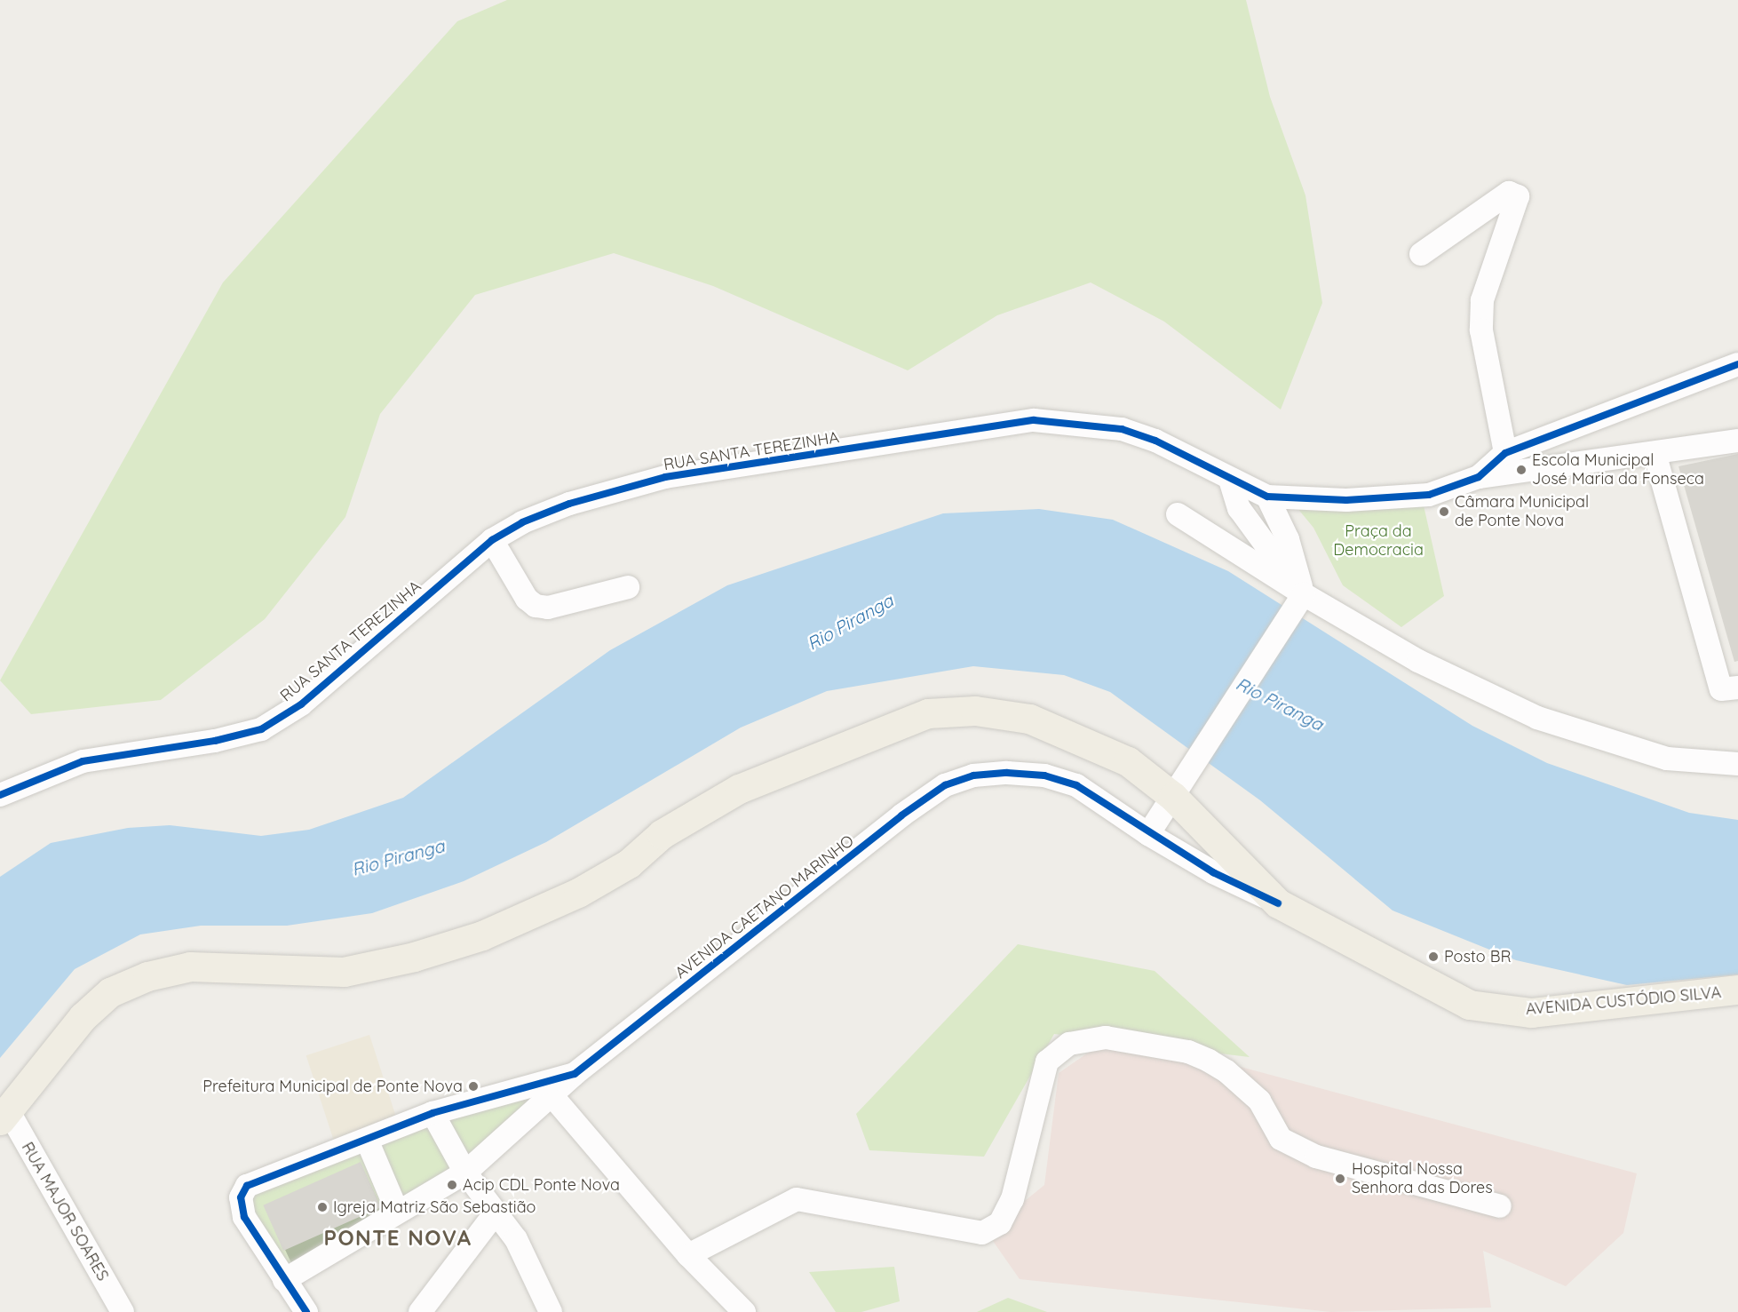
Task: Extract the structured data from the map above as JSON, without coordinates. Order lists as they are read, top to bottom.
{
  "streets": {
    "main road": ["AVENIDA CUSTÓDIO SILVA"],
    "street": ["RUA SANTA TEREZINHA", "AVENIDA CAETANO MARINHO", "RUA MAJOR SOARES"]
  },
  "crossings": [
    ["AVENIDA CAETANO MARINHO", "AVENIDA CUSTÓDIO SILVA"],
    ["AVENIDA CUSTÓDIO SILVA", "RUA MAJOR SOARES"]
  ],
  "districts": ["PONTE NOVA"],
  "water": ["Rio Piranga"],
  "parks": ["Praça da Democracia"],
  "places": [
    "Escola Municipal José Maria da Fonseca",
    "Câmara Municipal de Ponte Nova",
    "Posto BR",
    "Prefeitura Municipal de Ponte Nova",
    "Hospital Nossa Senhora das Dores",
    "Acip CDL Ponte Nova",
    "Igreja Matriz São Sebastião"
  ]
}
